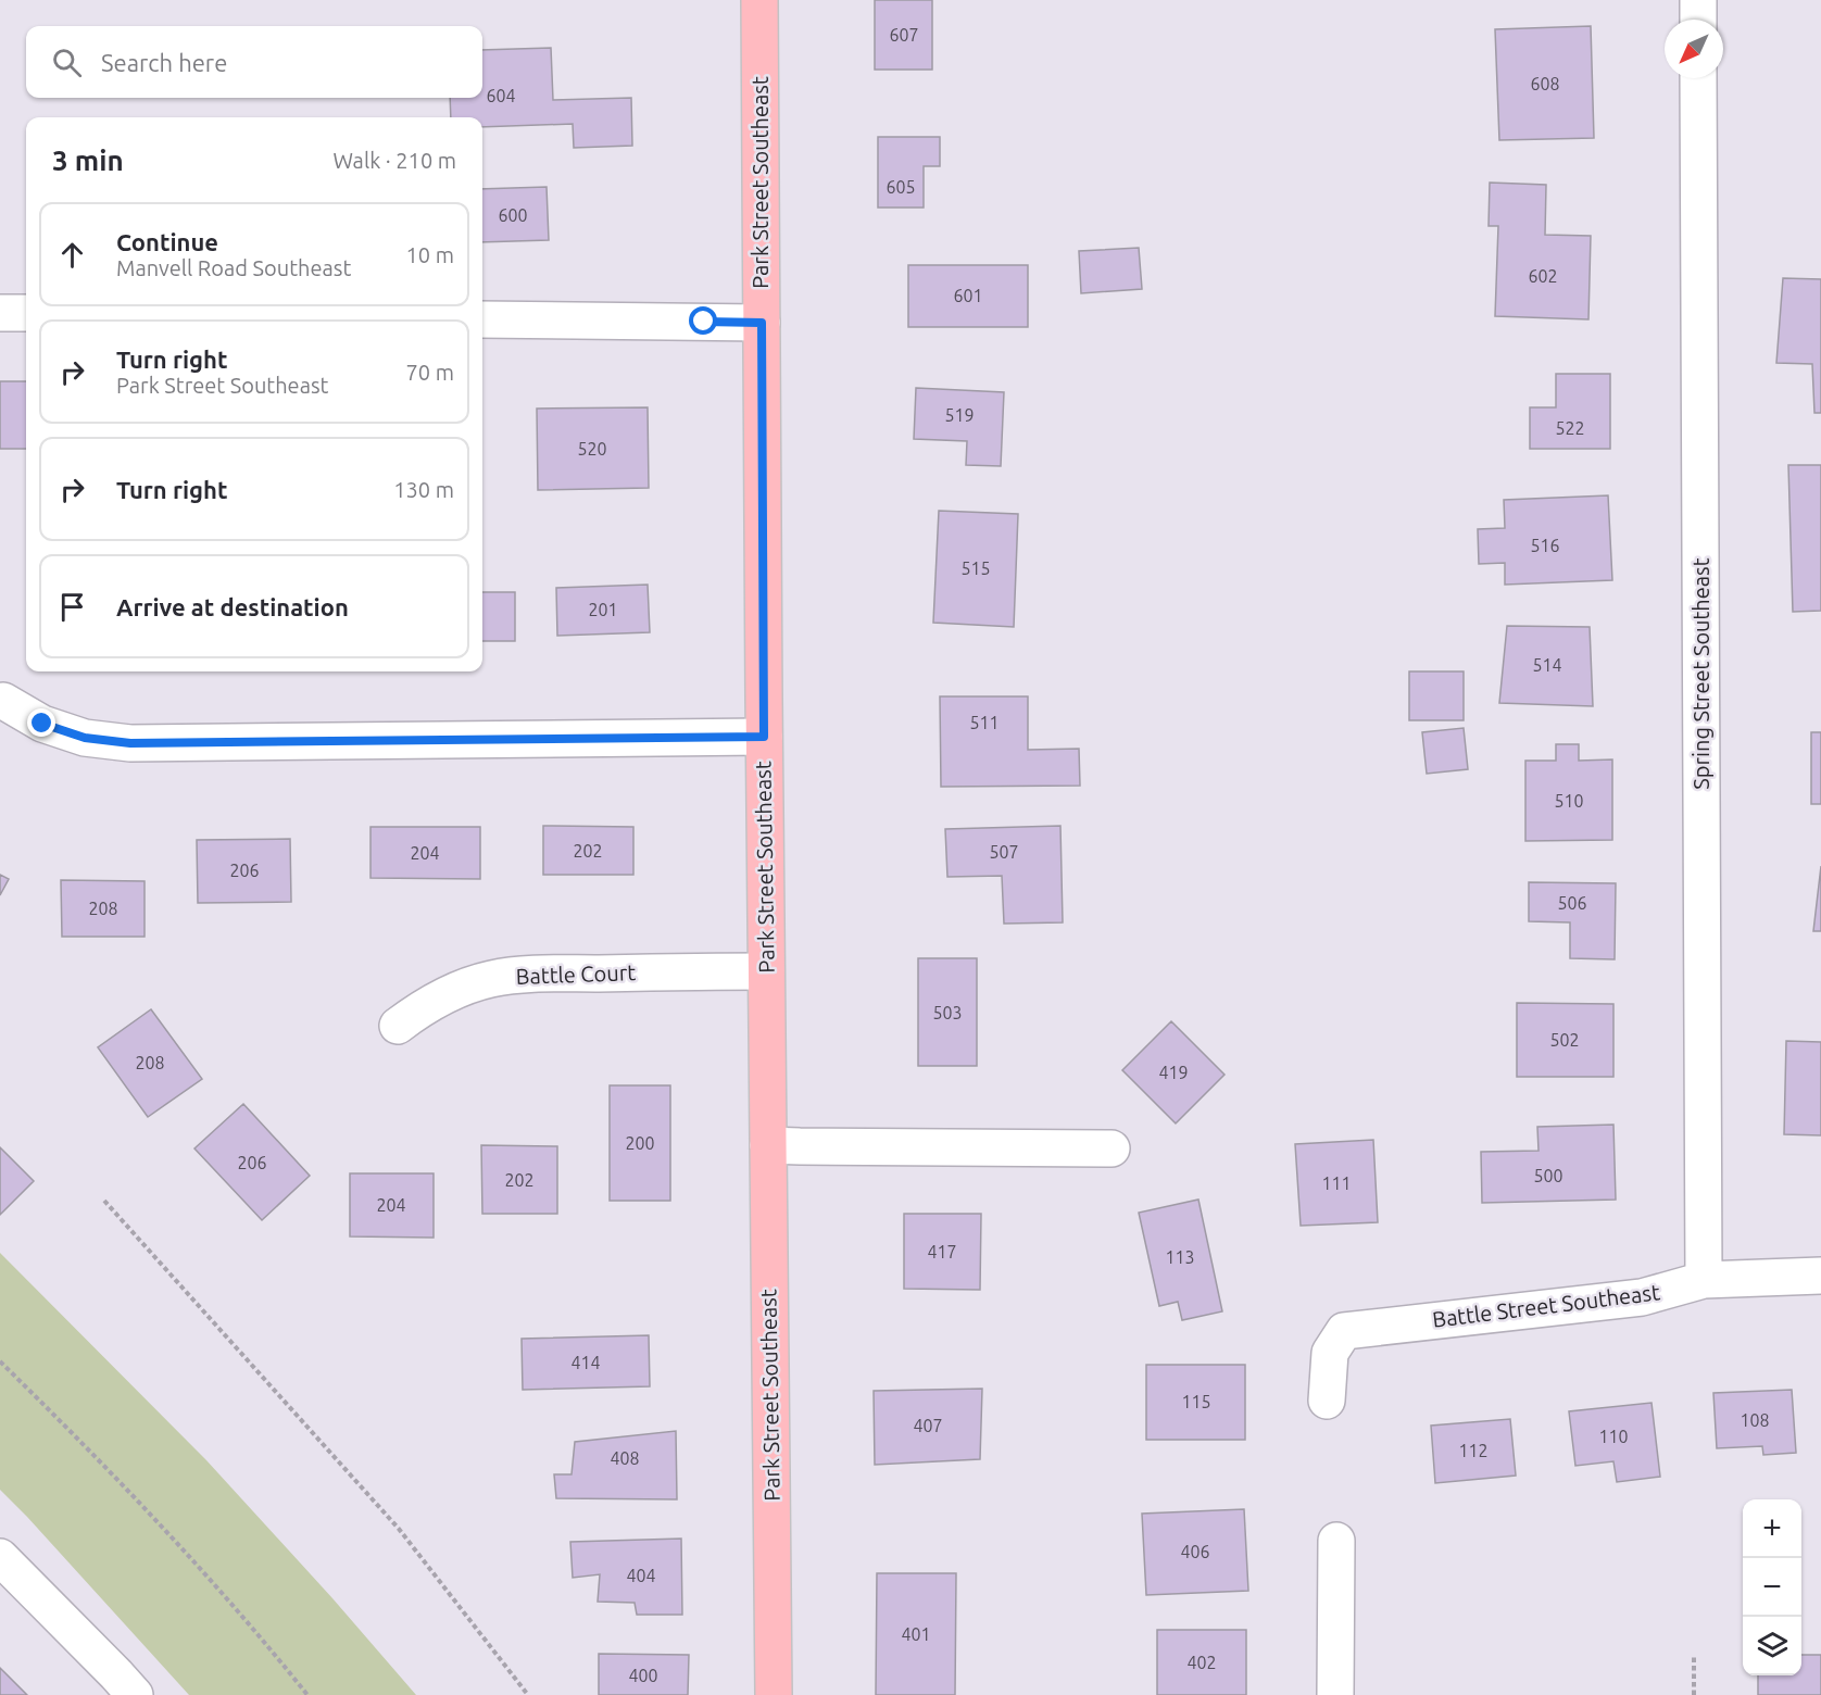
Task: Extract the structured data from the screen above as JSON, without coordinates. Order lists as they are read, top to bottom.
{
  "streets": {
    "main road": ["Park Street Southeast"],
    "street": ["Spring Street Southeast", "Battle Court", "Battle Street Southeast"]
  },
  "crossings": [
    ["Park Street Southeast", "Battle Court"],
    ["Spring Street Southeast", "Battle Street Southeast"]
  ],
  "house_numbers": [
    "607",
    "608",
    "604",
    "605",
    "600",
    "602",
    "601",
    "519",
    "522",
    "520",
    "516",
    "515",
    "201",
    "514",
    "511",
    "510",
    "202",
    "507",
    "204",
    "206",
    "506",
    "208",
    "503",
    "502",
    "208",
    "419",
    "200",
    "206",
    "500",
    "202",
    "111",
    "204",
    "417",
    "113",
    "414",
    "115",
    "108",
    "407",
    "110",
    "112",
    "408",
    "406",
    "404",
    "401",
    "402",
    "400"
  ],
  "north": "bottom left",
  "page": {
    "search": "Search here",
    "heading": ["3 min", "Walk · 210 m"],
    "list": [
      ["Continue", "Manvell Road Southeast", "10 m"],
      ["Turn right", "Park Street Southeast", "70 m"],
      ["Turn right", "130 m"],
      "Arrive at destination"
    ],
    "map_buttons": ["+", "−"]
  }
}
